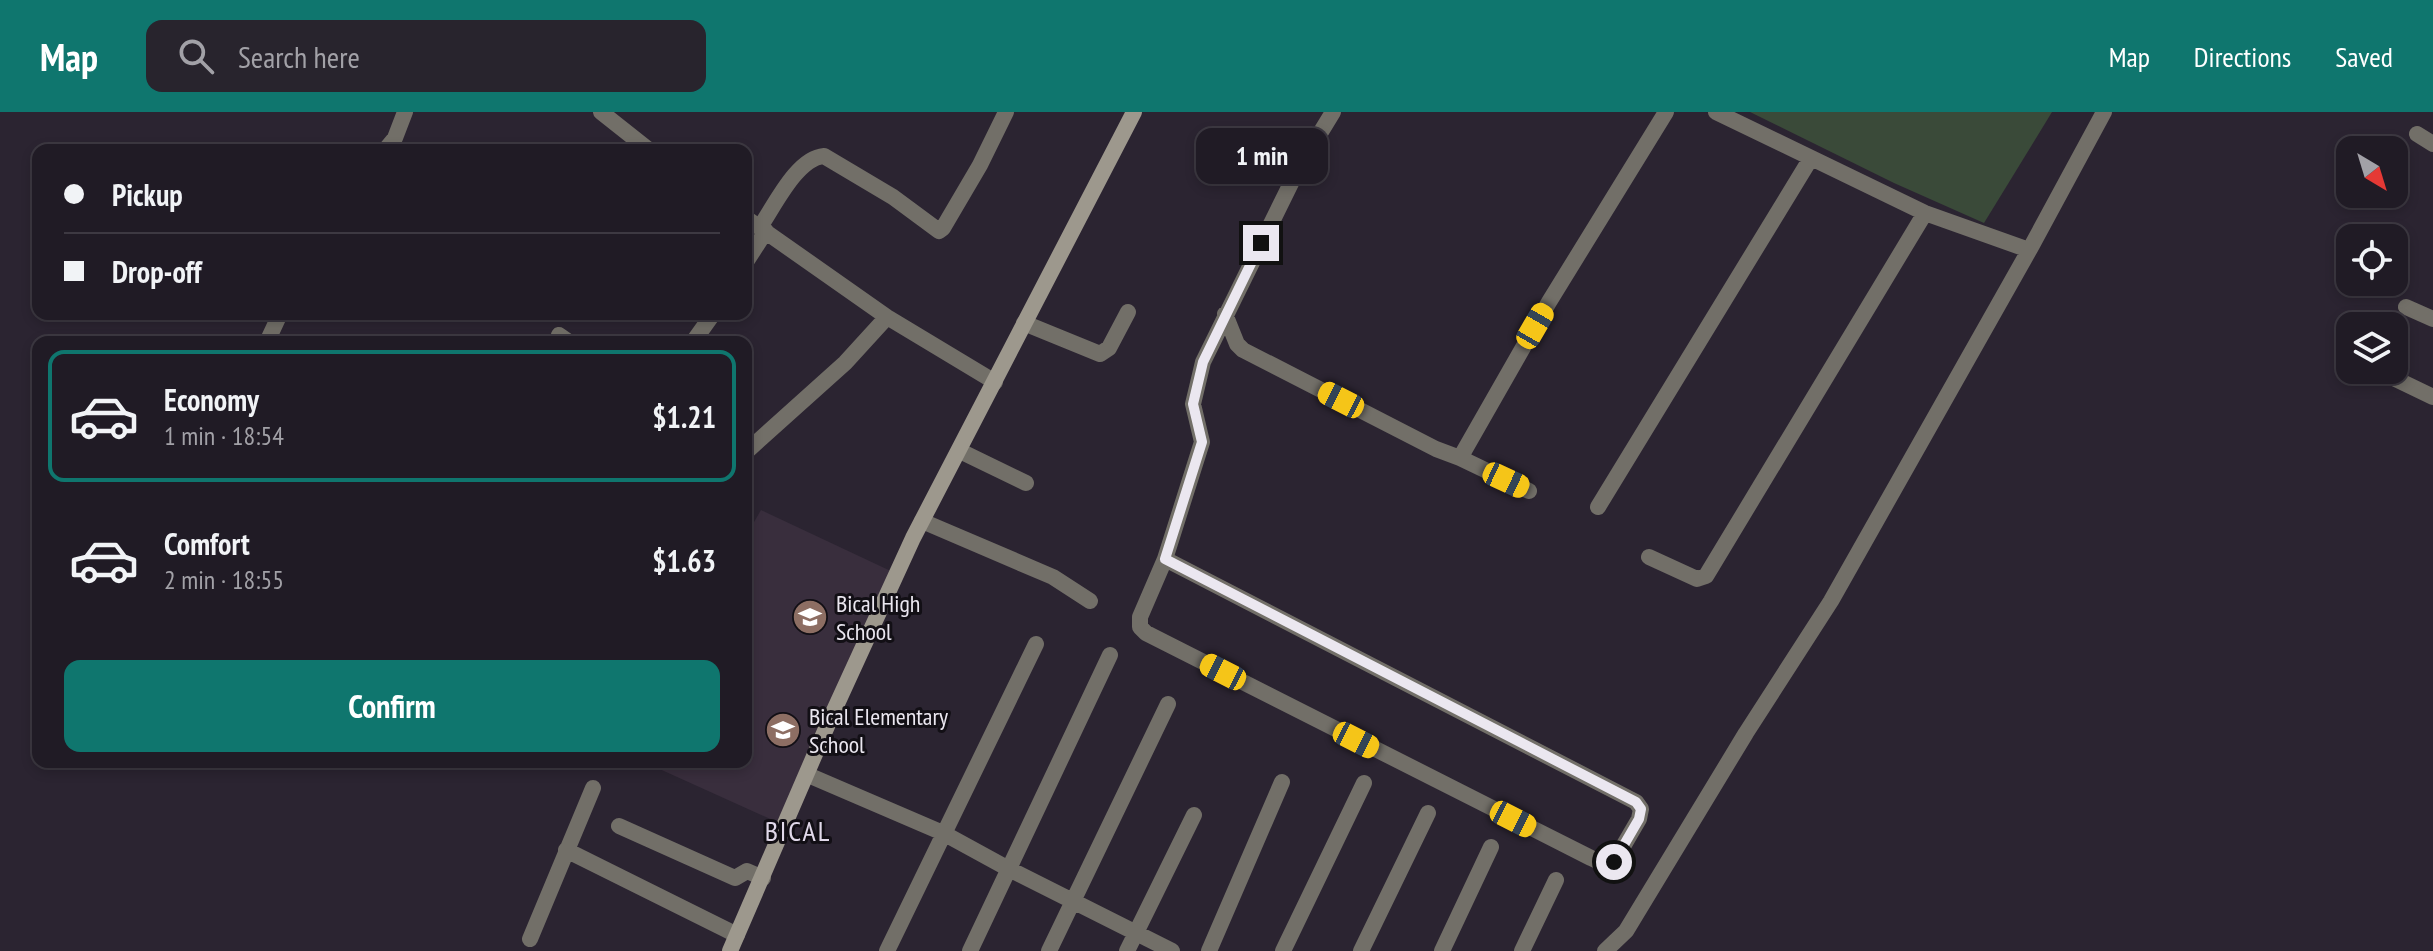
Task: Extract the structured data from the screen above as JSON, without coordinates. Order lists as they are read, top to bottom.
{
  "districts": ["BICAL"],
  "places": {
    "school or university": ["Bical High School", "Bical Elementary School"]
  },
  "north": "bottom right",
  "page": {
    "header": "Map",
    "search": "Search here",
    "nav": ["Map", "Directions", "Saved"],
    "bubble": "1 min",
    "banner": ["Pickup", "Drop-off"],
    "list": [
      {
        "name": "Economy",
        "note": "1 min · 18:54",
        "value": "$1.21"
      },
      {
        "name": "Comfort",
        "note": "2 min · 18:55",
        "value": "$1.63"
      }
    ],
    "buttons": "Confirm"
  }
}
